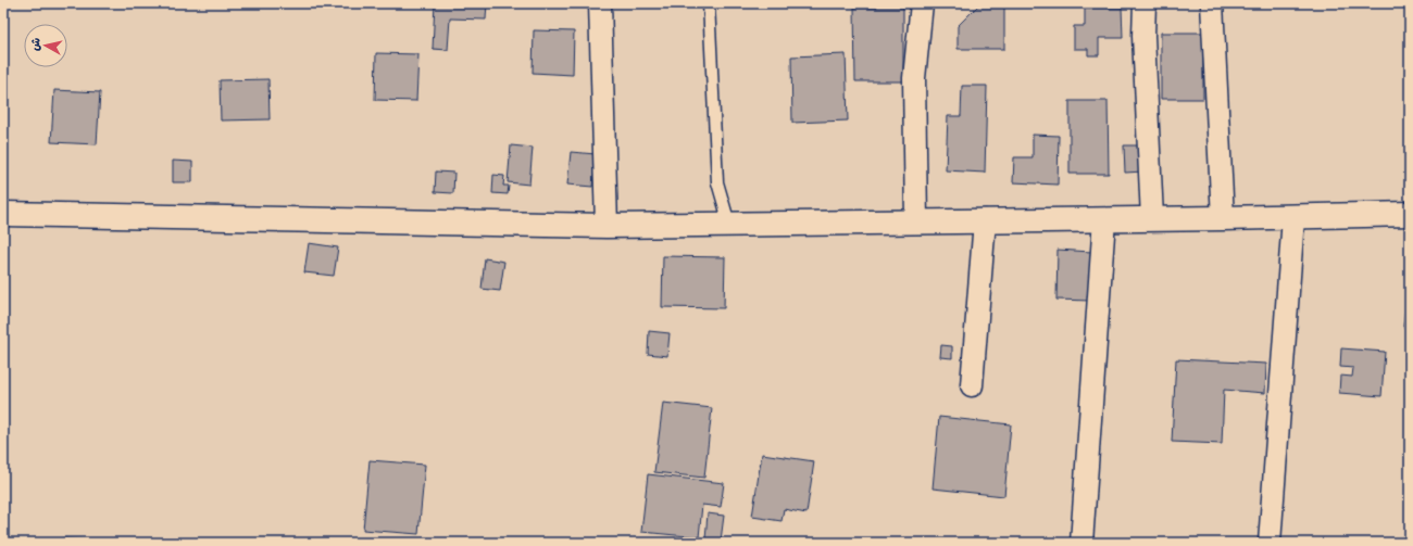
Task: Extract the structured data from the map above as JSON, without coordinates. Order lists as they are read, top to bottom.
{
  "north": "left"
}
